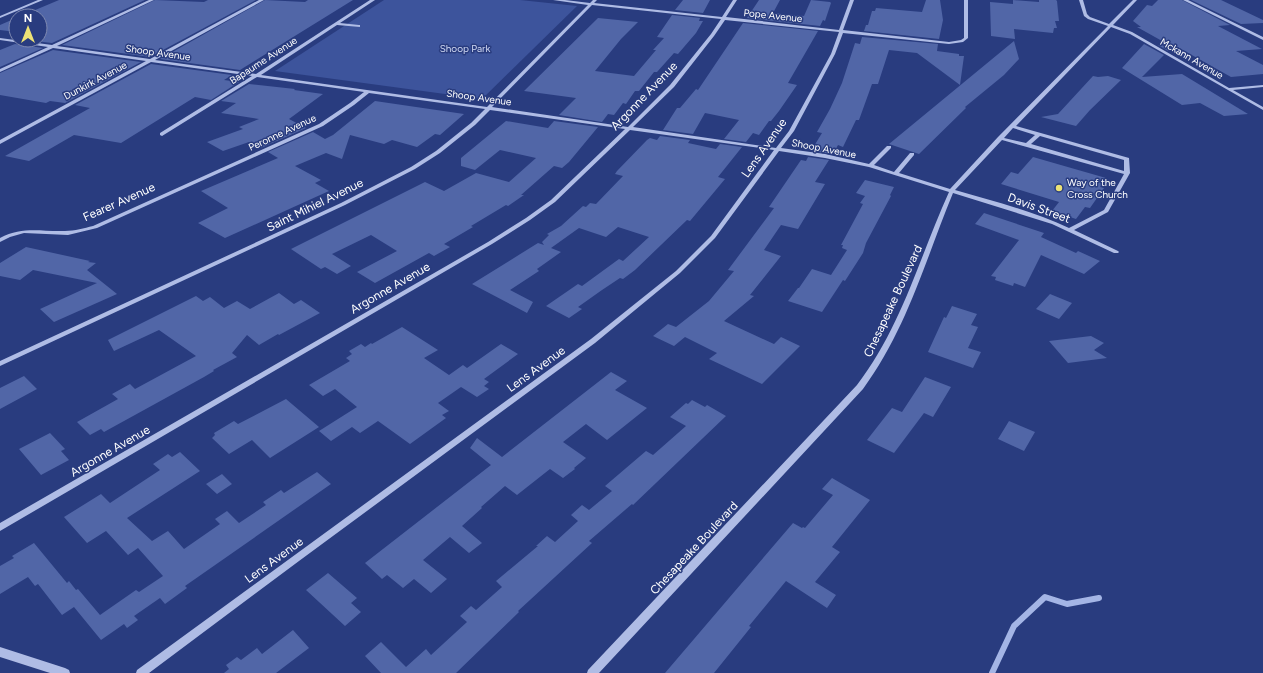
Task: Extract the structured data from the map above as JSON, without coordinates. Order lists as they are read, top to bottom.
{
  "streets": {
    "street": [
      "Pope Avenue",
      "Shoop Avenue",
      "Mckann Avenue",
      "Bapaume Avenue",
      "Dunkirk Avenue",
      "Argonne Avenue",
      "Peronne Avenue",
      "Lens Avenue",
      "Fearer Avenue",
      "Saint Mihiel Avenue",
      "Davis Street",
      "Chesapeake Boulevard"
    ]
  },
  "crossings": [
    ["Pope Avenue", "Argonne Avenue"],
    ["Pope Avenue", "Lens Avenue"],
    ["Pope Avenue", "Saint Mihiel Avenue"],
    ["Shoop Avenue", "Bapaume Avenue"],
    ["Shoop Avenue", "Dunkirk Avenue"],
    ["Shoop Avenue", "Argonne Avenue"],
    ["Shoop Avenue", "Peronne Avenue"],
    ["Shoop Avenue", "Lens Avenue"],
    ["Shoop Avenue", "Saint Mihiel Avenue"],
    ["Shoop Avenue", "Davis Street"],
    ["Shoop Avenue", "Chesapeake Boulevard"],
    ["Mckann Avenue", "Chesapeake Boulevard"],
    ["Peronne Avenue", "Fearer Avenue"],
    ["Davis Street", "Chesapeake Boulevard"]
  ],
  "parks": ["Shoop Park"],
  "places": ["Way of the Cross Church"],
  "north": "top"
}
